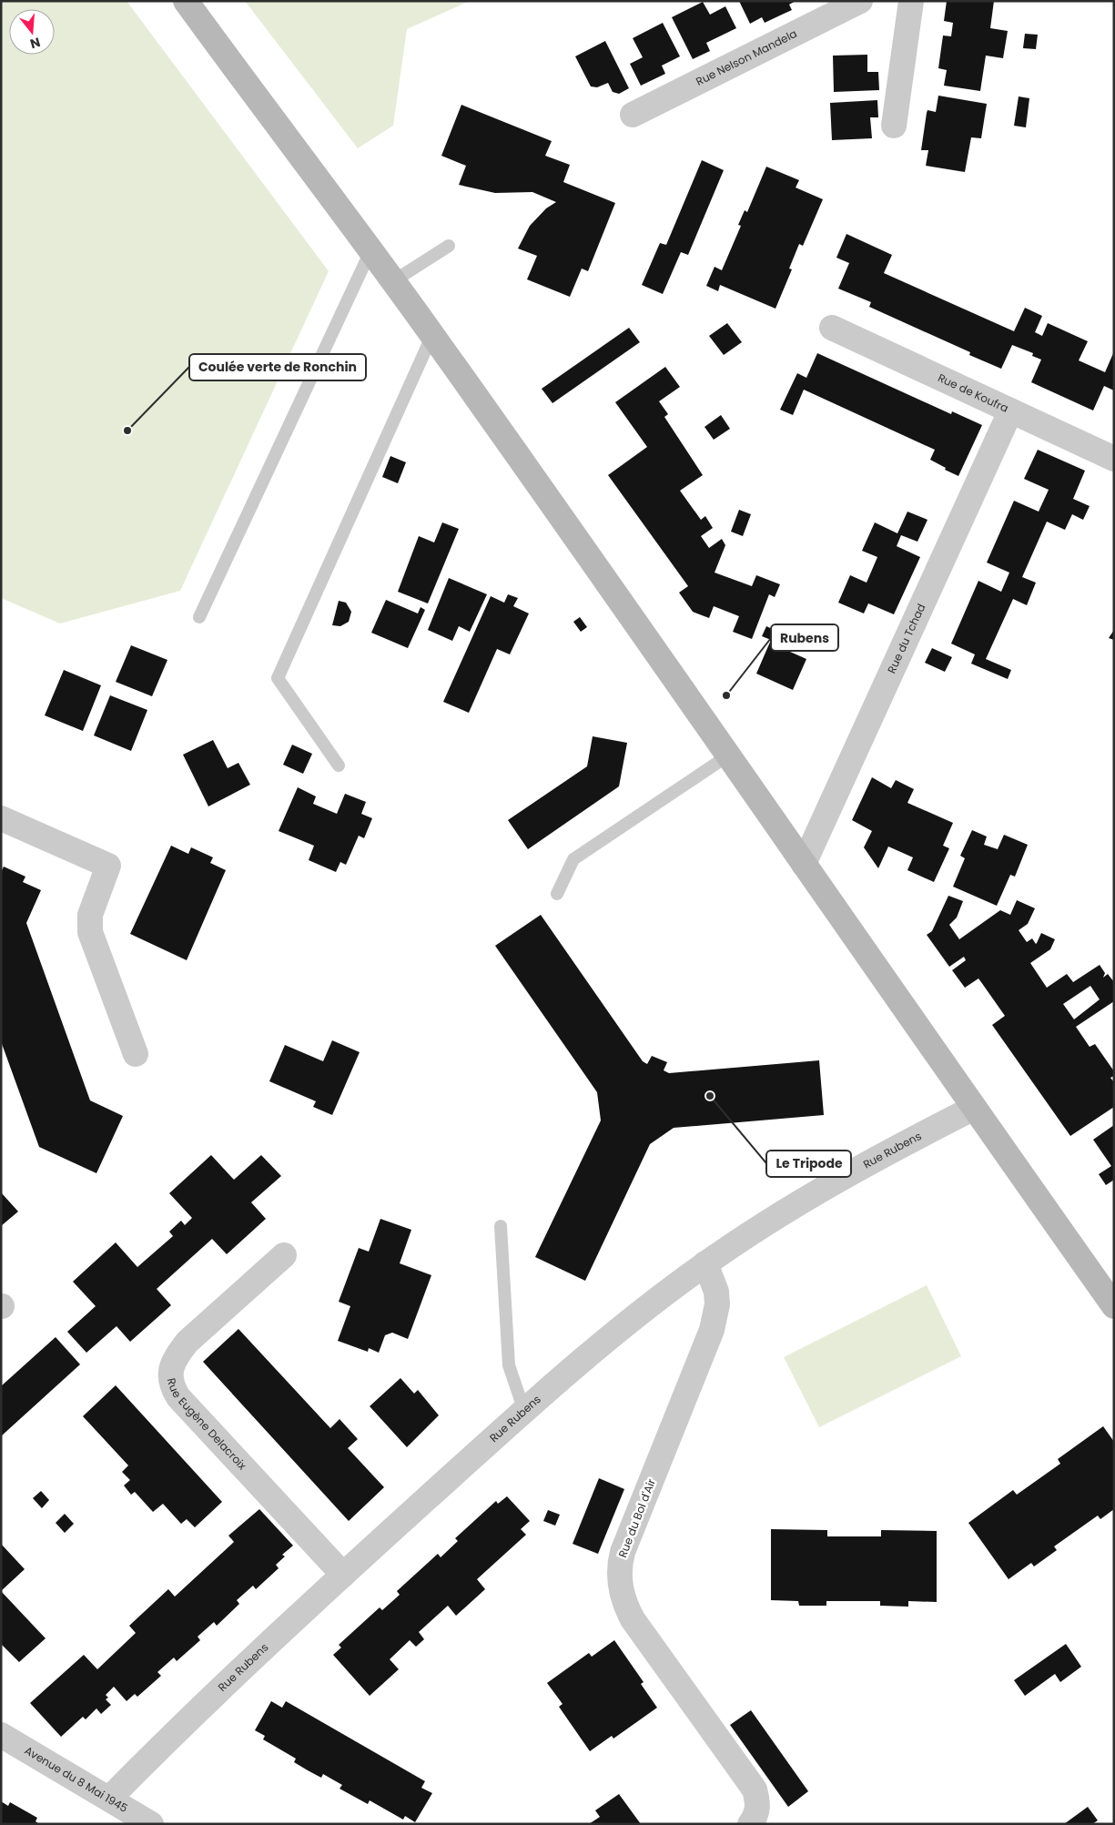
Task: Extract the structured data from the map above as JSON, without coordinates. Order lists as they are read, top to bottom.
{
  "streets": {
    "street": [
      "Rue Nelson Mandela",
      "Rue de Koufra",
      "Rue du Tchad",
      "Rue Rubens",
      "Rue Eugène Delacroix",
      "Rue du Bol d'Air",
      "Avenue du 8 Mai 1945"
    ]
  },
  "crossings": [
    ["Rue de Koufra", "Rue du Tchad"],
    ["Rue Rubens", "Rue Eugène Delacroix"],
    ["Rue Rubens", "Rue du Bol d'Air"],
    ["Rue Rubens", "Avenue du 8 Mai 1945"]
  ],
  "places": ["Coulée verte de Ronchin", "Rubens", "Le Tripode"],
  "north": "bottom"
}
